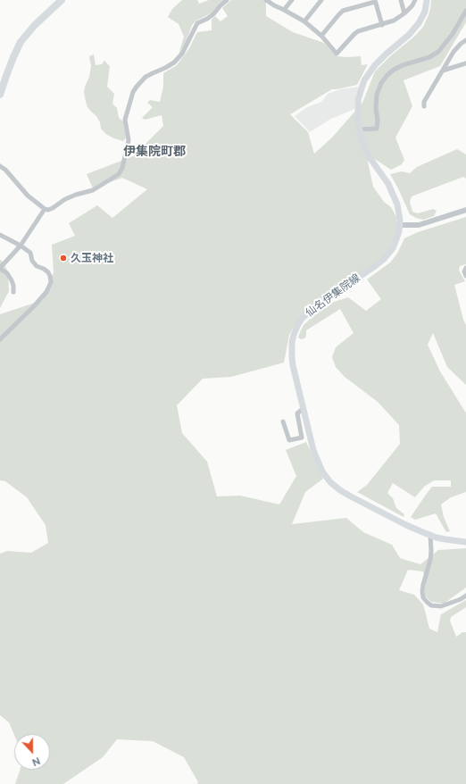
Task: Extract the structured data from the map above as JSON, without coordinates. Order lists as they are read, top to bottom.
{
  "streets": {
    "main road": ["仙名伊集院線"]
  },
  "districts": ["伊集院町郡"],
  "places": ["久玉神社"],
  "north": "bottom"
}
